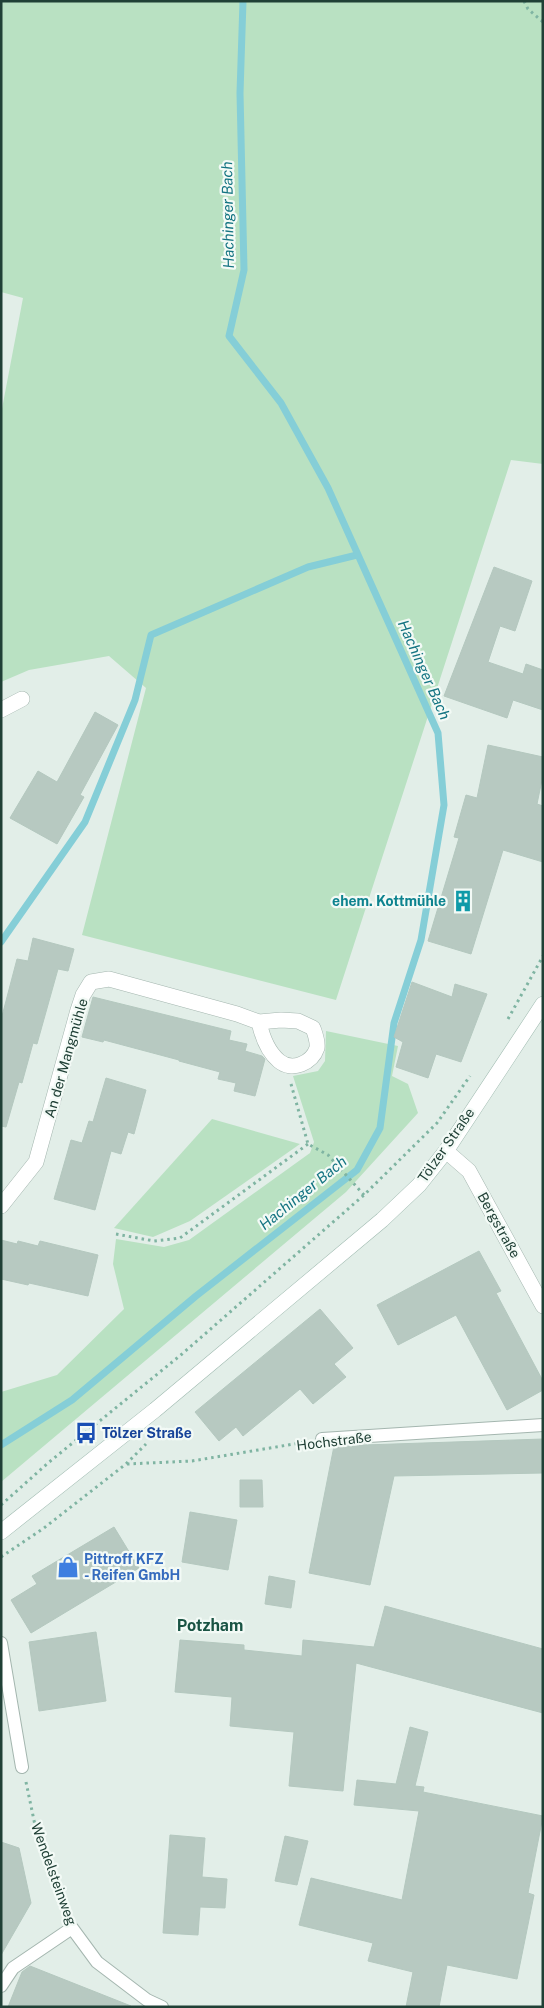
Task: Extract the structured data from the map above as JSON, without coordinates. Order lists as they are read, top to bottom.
{
  "streets": {
    "street": ["An der Mangmühle", "Tölzer Straße", "Bergstraße"],
    "lane": ["Hochstraße", "Wendelsteinweg"]
  },
  "crossings": [
    ["Tölzer Straße", "Bergstraße"]
  ],
  "districts": ["Potzham"],
  "water": ["Hachinger Bach"],
  "places": {
    "building": ["ehem. Kottmühle"],
    "bus stop": ["Tölzer Straße"],
    "shop": ["Pittroff KFZ - Reifen GmbH"]
  }
}
